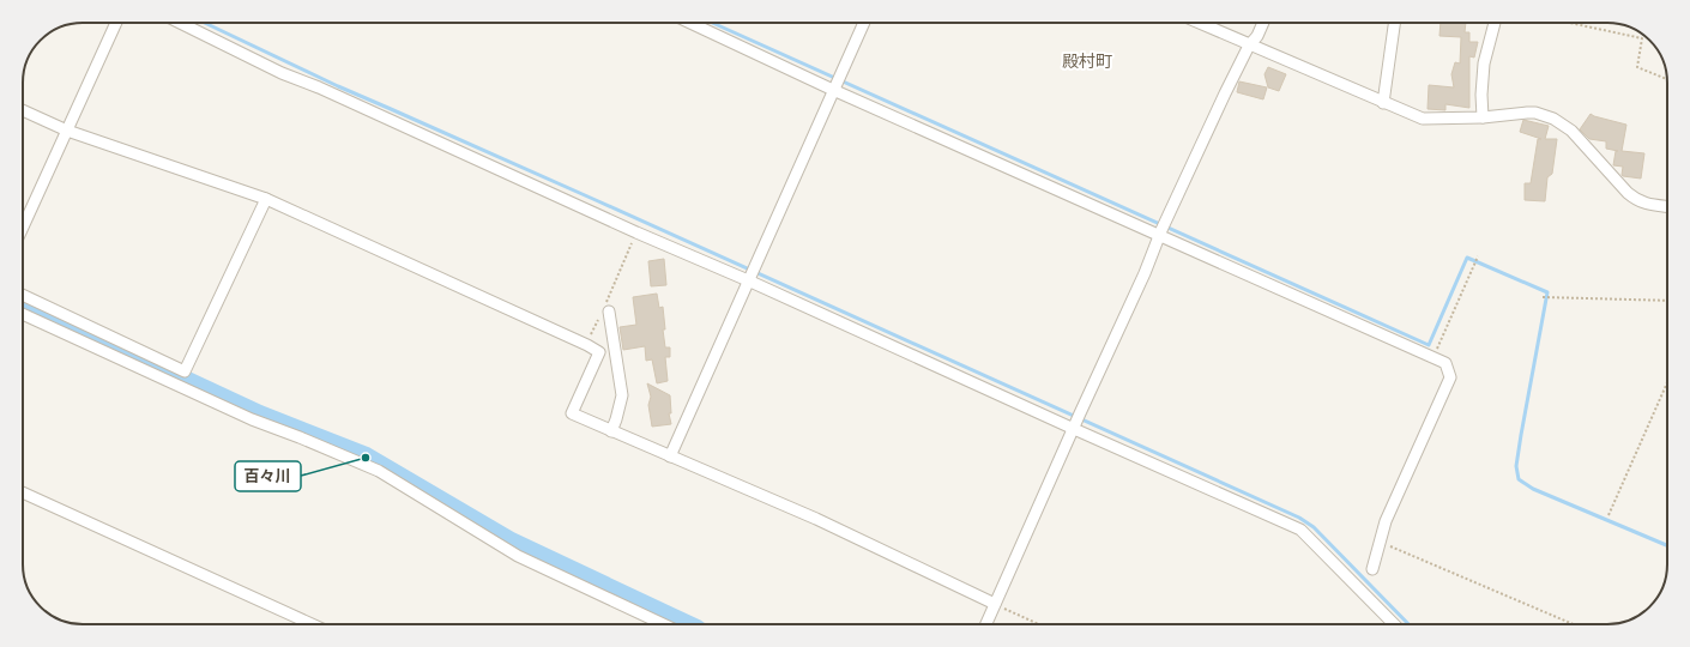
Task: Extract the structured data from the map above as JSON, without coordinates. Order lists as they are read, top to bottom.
{
  "districts": ["殿村町"],
  "places": ["百々川"]
}
